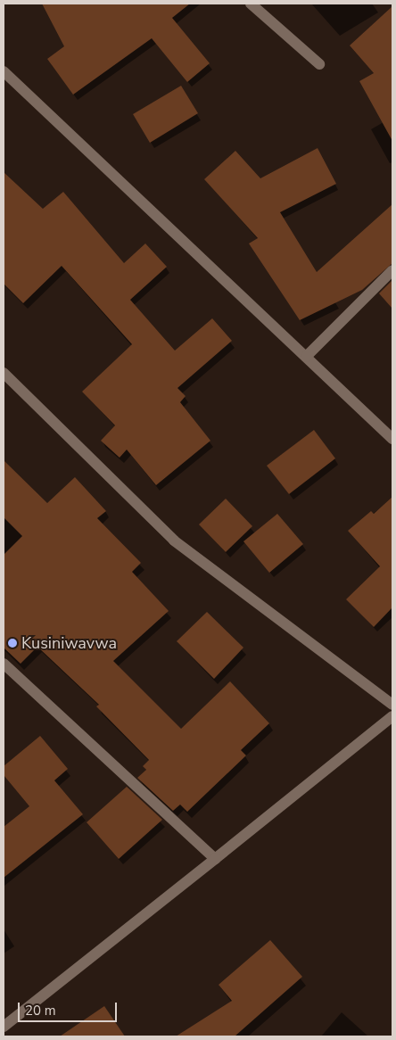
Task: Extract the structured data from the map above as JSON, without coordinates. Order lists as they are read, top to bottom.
{
  "places": ["Kusiniwavwa"],
  "scale_bar": "20 m"
}
